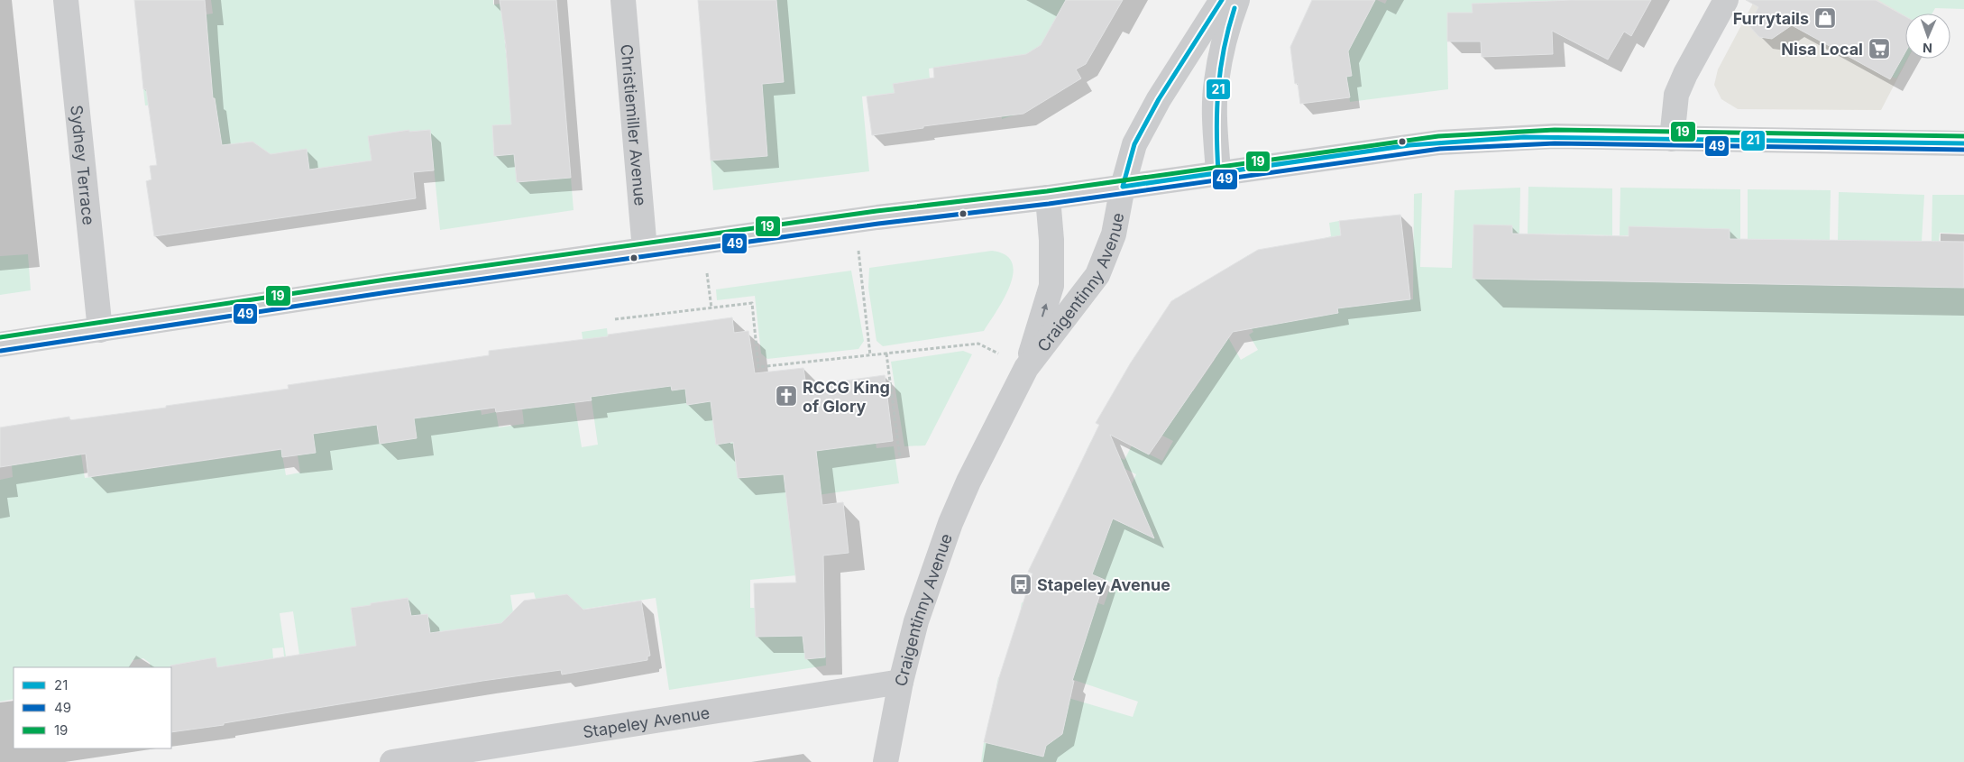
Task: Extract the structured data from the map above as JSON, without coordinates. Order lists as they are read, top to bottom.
{
  "streets": {
    "street": [
      "Christiemiller Avenue",
      "Sydney Terrace",
      "Craigentinny Avenue",
      "Stapeley Avenue"
    ]
  },
  "crossings": [
    ["Craigentinny Avenue", "Stapeley Avenue"]
  ],
  "places": {
    "shop": ["Furrytails"],
    "supermarket": ["Nisa Local"],
    "church": ["RCCG King of Glory"],
    "bus stop": ["Stapeley Avenue"]
  },
  "lines": ["transit line 21", "transit line 19", "transit line 49"],
  "legend": ["21", "49", "19"],
  "north": "bottom"
}
